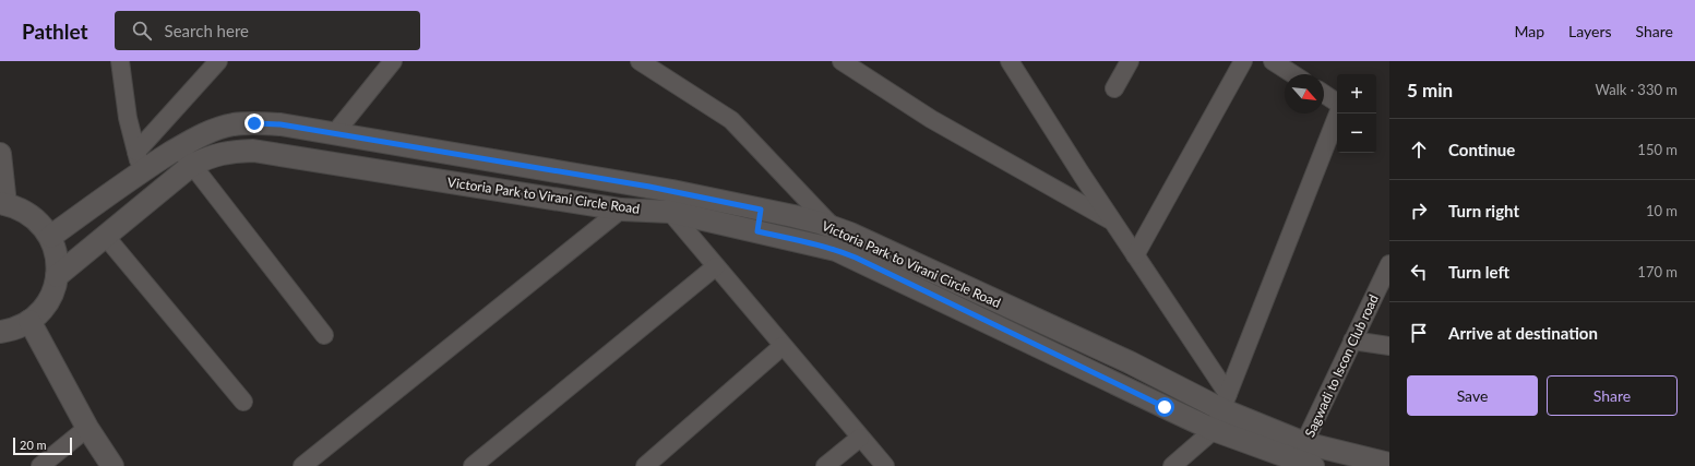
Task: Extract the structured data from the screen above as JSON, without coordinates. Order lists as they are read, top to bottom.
{
  "streets": {
    "street": ["Victoria Park to Virani Circle Road", "Sagwadi to Iscon Club road"]
  },
  "crossings": [
    ["Victoria Park to Virani Circle Road", "Sagwadi to Iscon Club road"]
  ],
  "scale_bar": "20 m",
  "north": "bottom right",
  "page": {
    "header": "Pathlet",
    "search": "Search here",
    "nav": ["Map", "Layers", "Share"],
    "heading": ["5 min", "Walk · 330 m"],
    "map_buttons": ["+", "−"],
    "list": [
      ["Continue", "150 m"],
      ["Turn right", "10 m"],
      ["Turn left", "170 m"],
      "Arrive at destination"
    ],
    "buttons": ["Save", "Share"],
    "scale": "20 m"
  }
}
